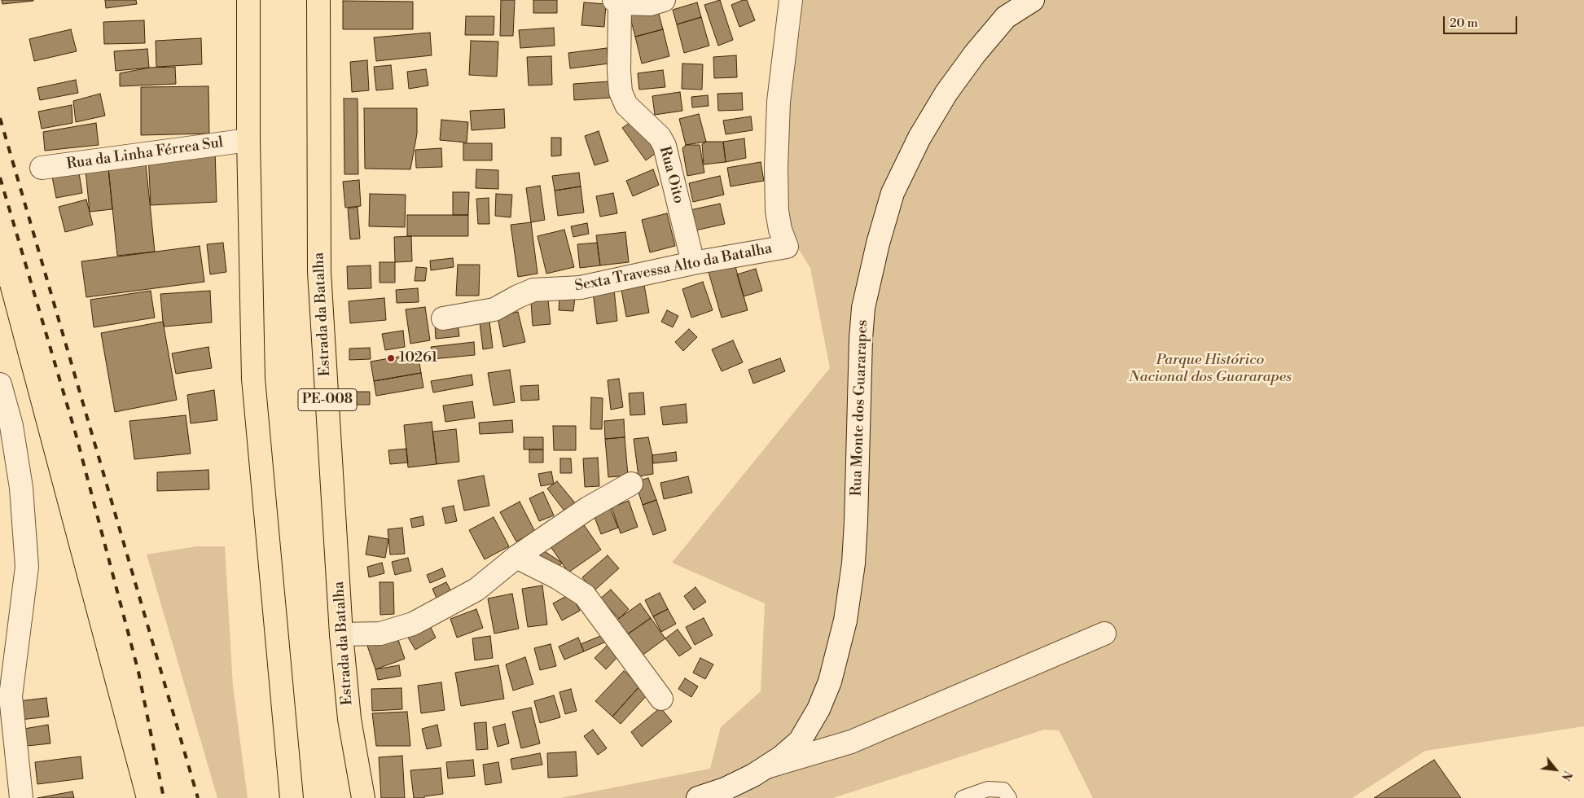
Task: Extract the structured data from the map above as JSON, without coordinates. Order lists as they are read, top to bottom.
{
  "streets": {
    "highway": ["Estrada da Batalha", "PE-008"],
    "street": [
      "Rua da Linha Férrea Sul",
      "Rua Oito",
      "Sexta Travessa Alto da Batalha",
      "Rua Monte dos Guararapes"
    ]
  },
  "crossings": [
    ["Rua Oito", "Sexta Travessa Alto da Batalha"]
  ],
  "parks": ["Parque Histórico Nacional dos Guararapes"],
  "places": ["10261"],
  "scale_bar": "20 m",
  "north": "bottom right"
}
